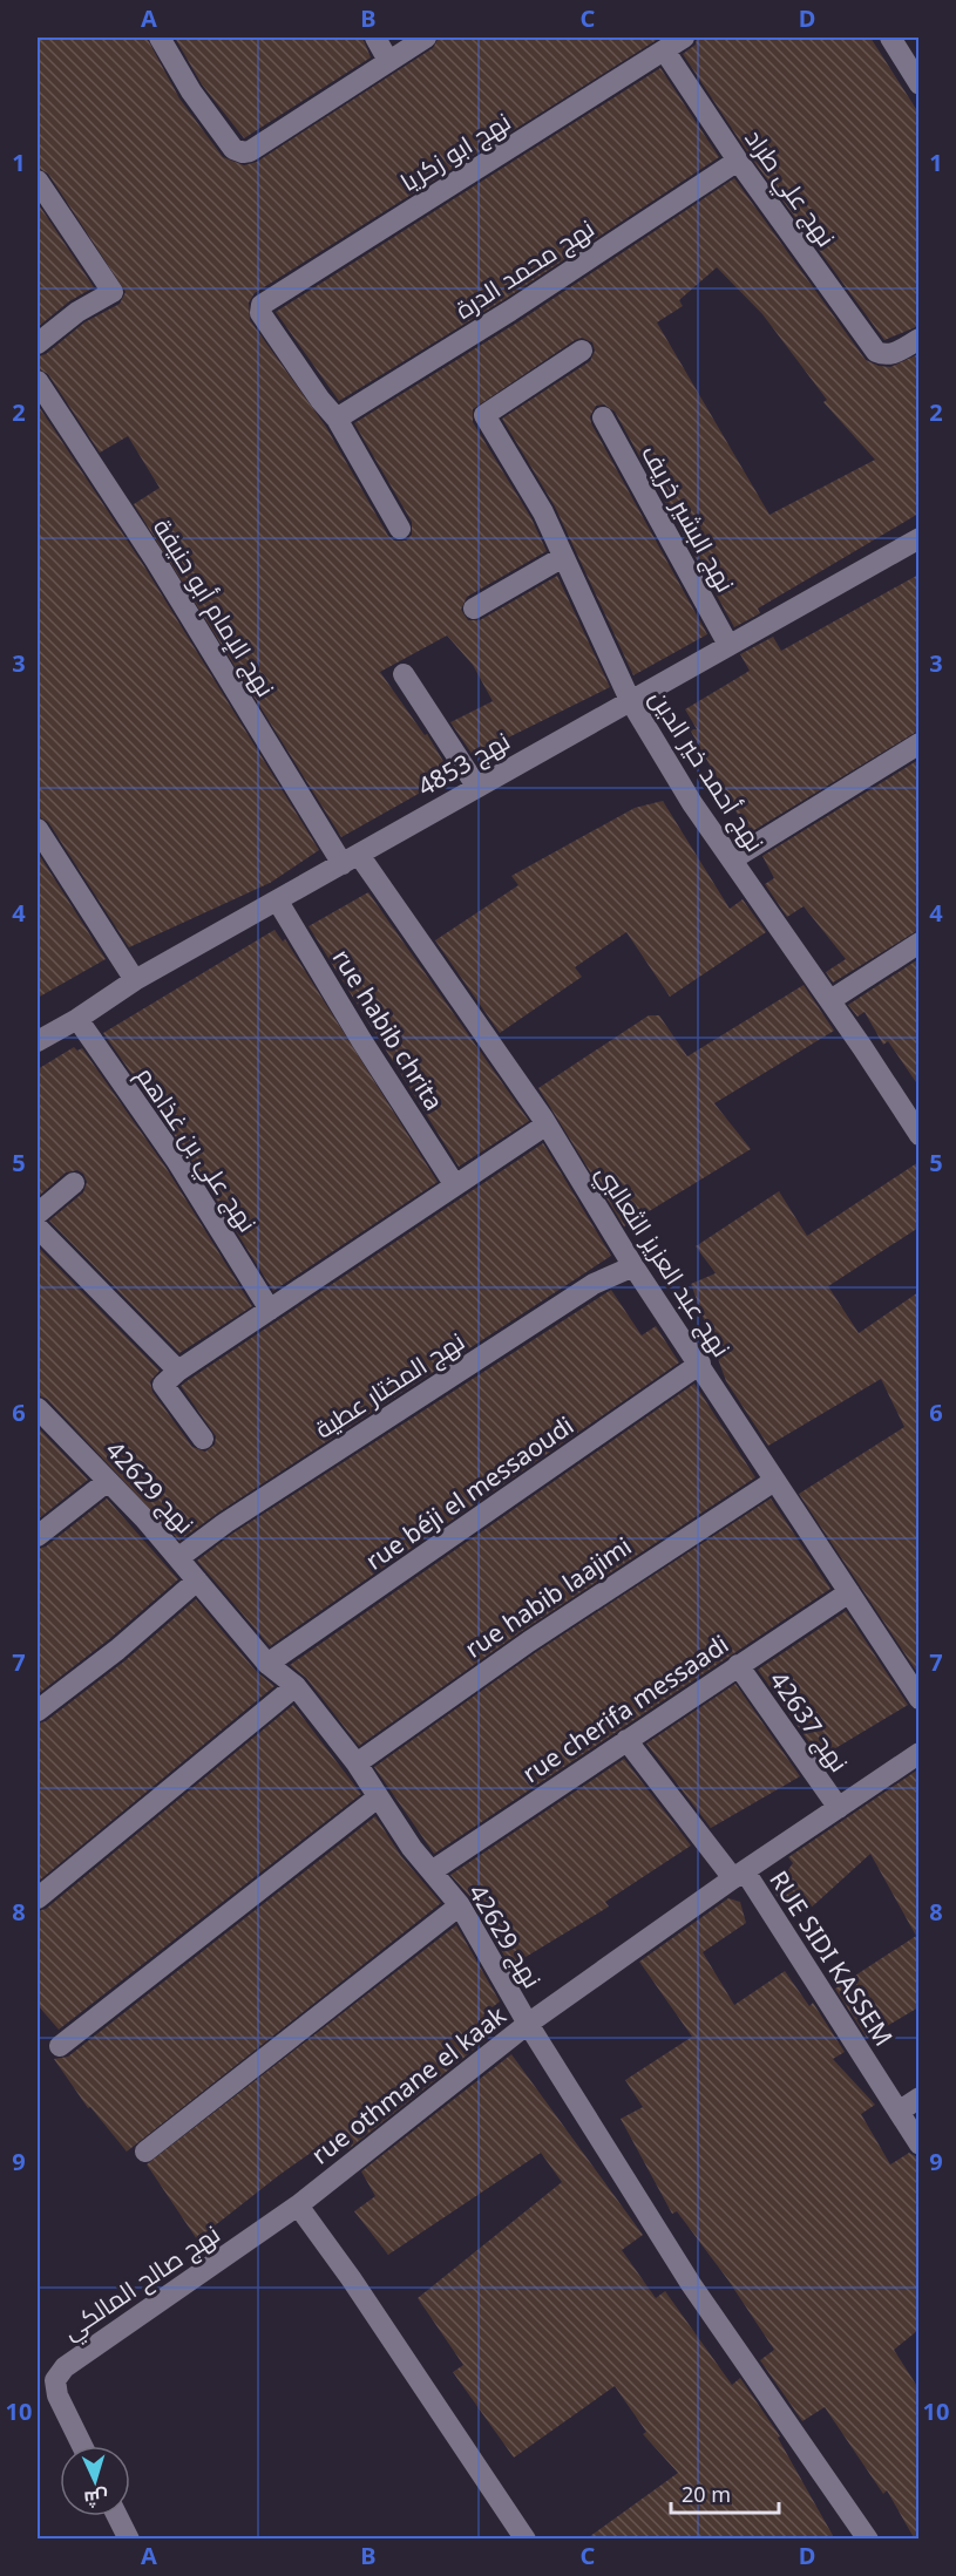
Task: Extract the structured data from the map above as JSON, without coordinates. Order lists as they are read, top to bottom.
{
  "streets": {
    "street": [
      "نهج ابو زكريا",
      "نهج علي طراد",
      "نهج محمد الدرة",
      "نهج البشير خريف",
      "نهج الإمام أبو حنيفة",
      "نهج 4853",
      "نهج أحمد خير الدين",
      "rue habib chrita",
      "نهج علي بن غذاهم",
      "نهج عبد العزيز الثعالبي",
      "نهج المختار عطية",
      "نهج 42629",
      "rue béji el messaoudi",
      "rue habib laajimi",
      "rue cherifa messaadi",
      "نهج 42637",
      "RUE SIDI KASSEM",
      "rue othmane el kaak",
      "نهج صالح المالكي"
    ]
  },
  "crossings": [
    ["نهج ابو زكريا", "نهج علي طراد"],
    ["نهج ابو زكريا", "نهج محمد الدرة"],
    ["نهج علي طراد", "نهج محمد الدرة"],
    ["نهج البشير خريف", "نهج 4853"],
    ["نهج الإمام أبو حنيفة", "نهج 4853"],
    ["نهج الإمام أبو حنيفة", "نهج عبد العزيز الثعالبي"],
    ["نهج 4853", "نهج أحمد خير الدين"],
    ["نهج 4853", "rue habib chrita"],
    ["نهج 4853", "نهج علي بن غذاهم"],
    ["نهج 4853", "نهج عبد العزيز الثعالبي"],
    ["نهج عبد العزيز الثعالبي", "نهج المختار عطية"],
    ["نهج عبد العزيز الثعالبي", "rue béji el messaoudi"],
    ["نهج عبد العزيز الثعالبي", "rue habib laajimi"],
    ["نهج عبد العزيز الثعالبي", "rue cherifa messaadi"],
    ["نهج المختار عطية", "نهج 42629"],
    ["نهج 42629", "rue béji el messaoudi"],
    ["نهج 42629", "rue habib laajimi"],
    ["نهج 42629", "rue cherifa messaadi"],
    ["نهج 42629", "rue othmane el kaak"],
    ["rue cherifa messaadi", "نهج 42637"],
    ["rue cherifa messaadi", "RUE SIDI KASSEM"],
    ["نهج 42637", "rue othmane el kaak"],
    ["RUE SIDI KASSEM", "rue othmane el kaak"],
    ["rue othmane el kaak", "نهج صالح المالكي"]
  ],
  "scale_bar": "20 m",
  "north": "bottom",
  "grid": {
    "columns": [
      "A",
      "B",
      "C",
      "D"
    ],
    "rows": [
      "1",
      "2",
      "3",
      "4",
      "5",
      "6",
      "7",
      "8",
      "9",
      "10"
    ]
  }
}
